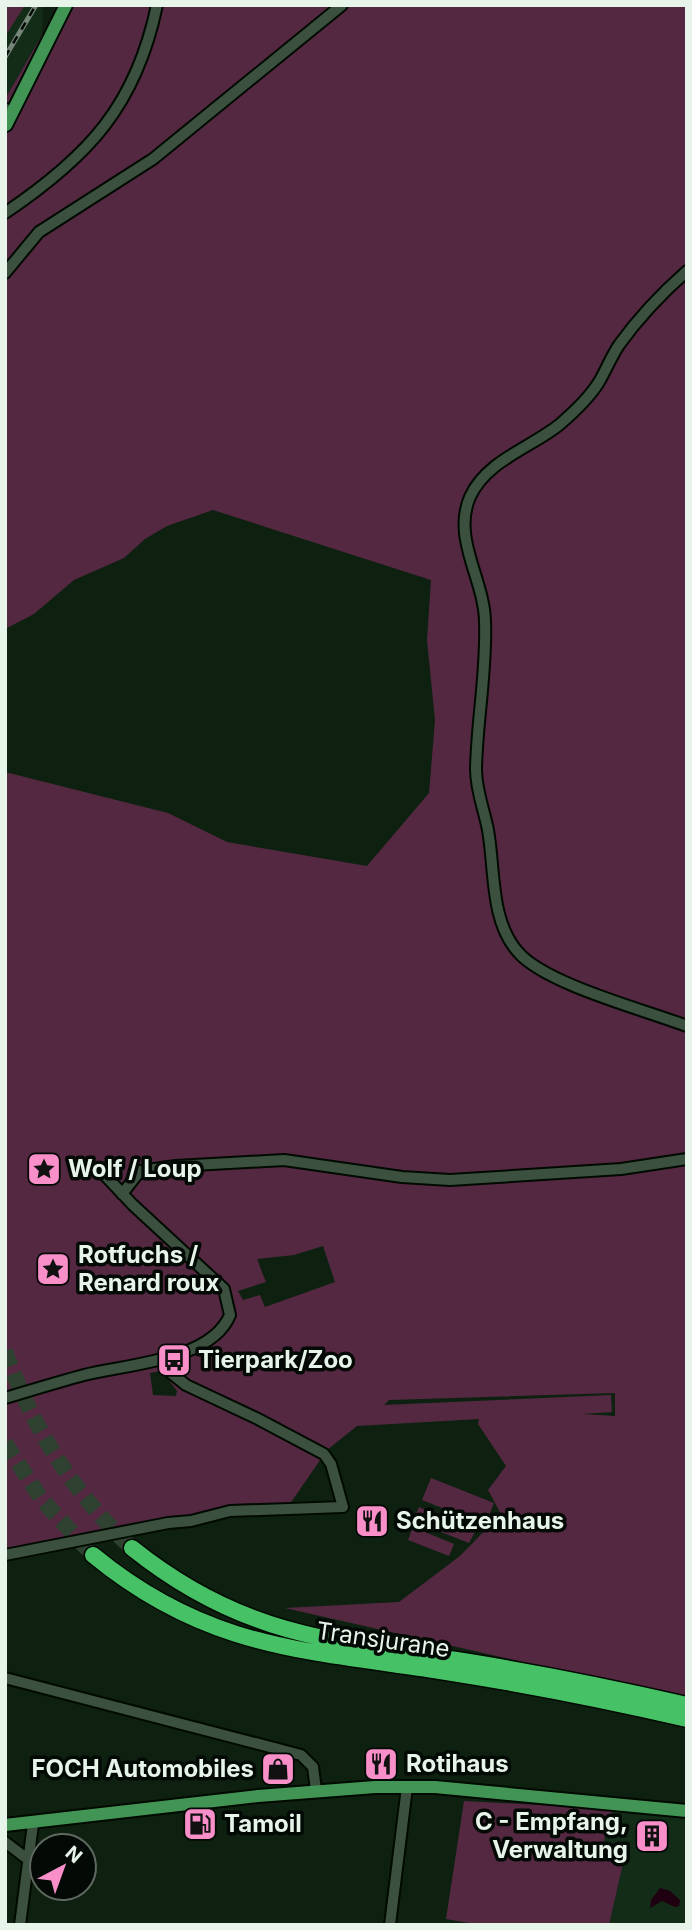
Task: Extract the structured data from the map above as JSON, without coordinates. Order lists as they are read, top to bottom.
{
  "streets": {
    "highway": ["Transjurane"]
  },
  "places": {
    "place": ["Wolf / Loup", "Rotfuchs / Renard roux"],
    "bus stop": ["Tierpark/Zoo"],
    "restaurant": ["Schützenhaus", "Rotihaus"],
    "shop": ["FOCH Automobiles"],
    "fuel station": ["Tamoil"],
    "building": ["C - Empfang, Verwaltung"]
  },
  "north": "top right"
}
